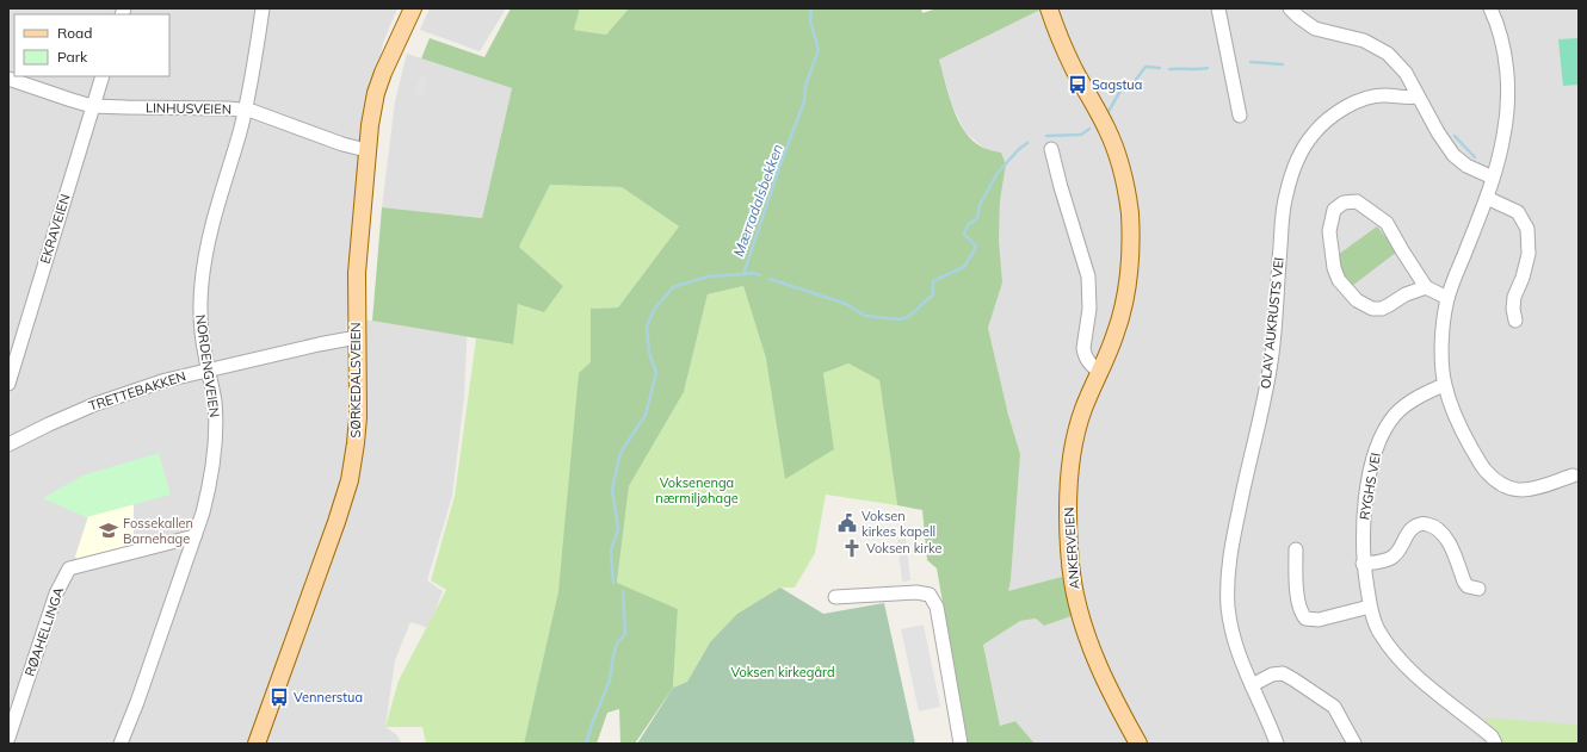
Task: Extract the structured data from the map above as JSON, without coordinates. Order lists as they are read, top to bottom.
{
  "streets": {
    "main road": ["SØRKEDALSVEIEN", "ANKERVEIEN"],
    "street": [
      "LINHUSVEIEN",
      "EKRAVEIEN",
      "OLAV AUKRUSTS VEI",
      "NORDENGVEIEN",
      "TRETTEBAKKEN",
      "RYGHS VEI",
      "RØAHELLINGA"
    ]
  },
  "crossings": [
    ["LINHUSVEIEN", "EKRAVEIEN"],
    ["LINHUSVEIEN", "NORDENGVEIEN"],
    ["LINHUSVEIEN", "SØRKEDALSVEIEN"],
    ["NORDENGVEIEN", "TRETTEBAKKEN"],
    ["NORDENGVEIEN", "RØAHELLINGA"],
    ["SØRKEDALSVEIEN", "TRETTEBAKKEN"]
  ],
  "water": ["Mærradalsbekken"],
  "parks": ["Voksenenga nærmiljøhage", "Voksen kirkegård"],
  "places": {
    "bus stop": ["Sagstua", "Vennerstua"],
    "public building": ["Voksen kirkes kapell"],
    "school or university": ["Fossekallen Barnehage"],
    "church": ["Voksen kirke"]
  },
  "legend": ["Road", "Park"]
}
